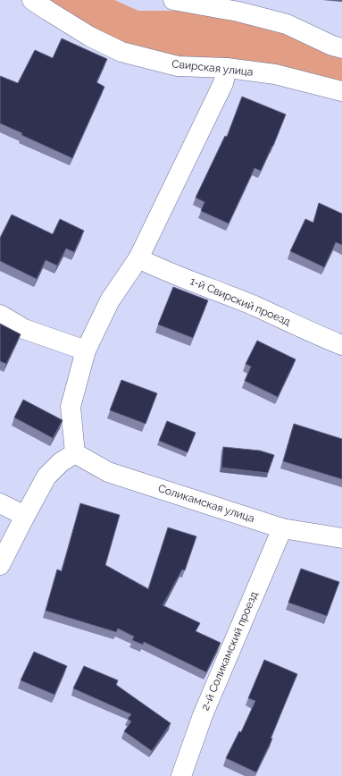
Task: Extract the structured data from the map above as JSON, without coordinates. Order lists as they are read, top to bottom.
{
  "streets": {
    "street": [
      "Свирская улица",
      "1-й Свирский проезд",
      "Соликамская улица",
      "2-й Соликамский проезд"
    ]
  },
  "crossings": [
    ["Соликамская улица", "2-й Соликамский проезд"]
  ]
}
